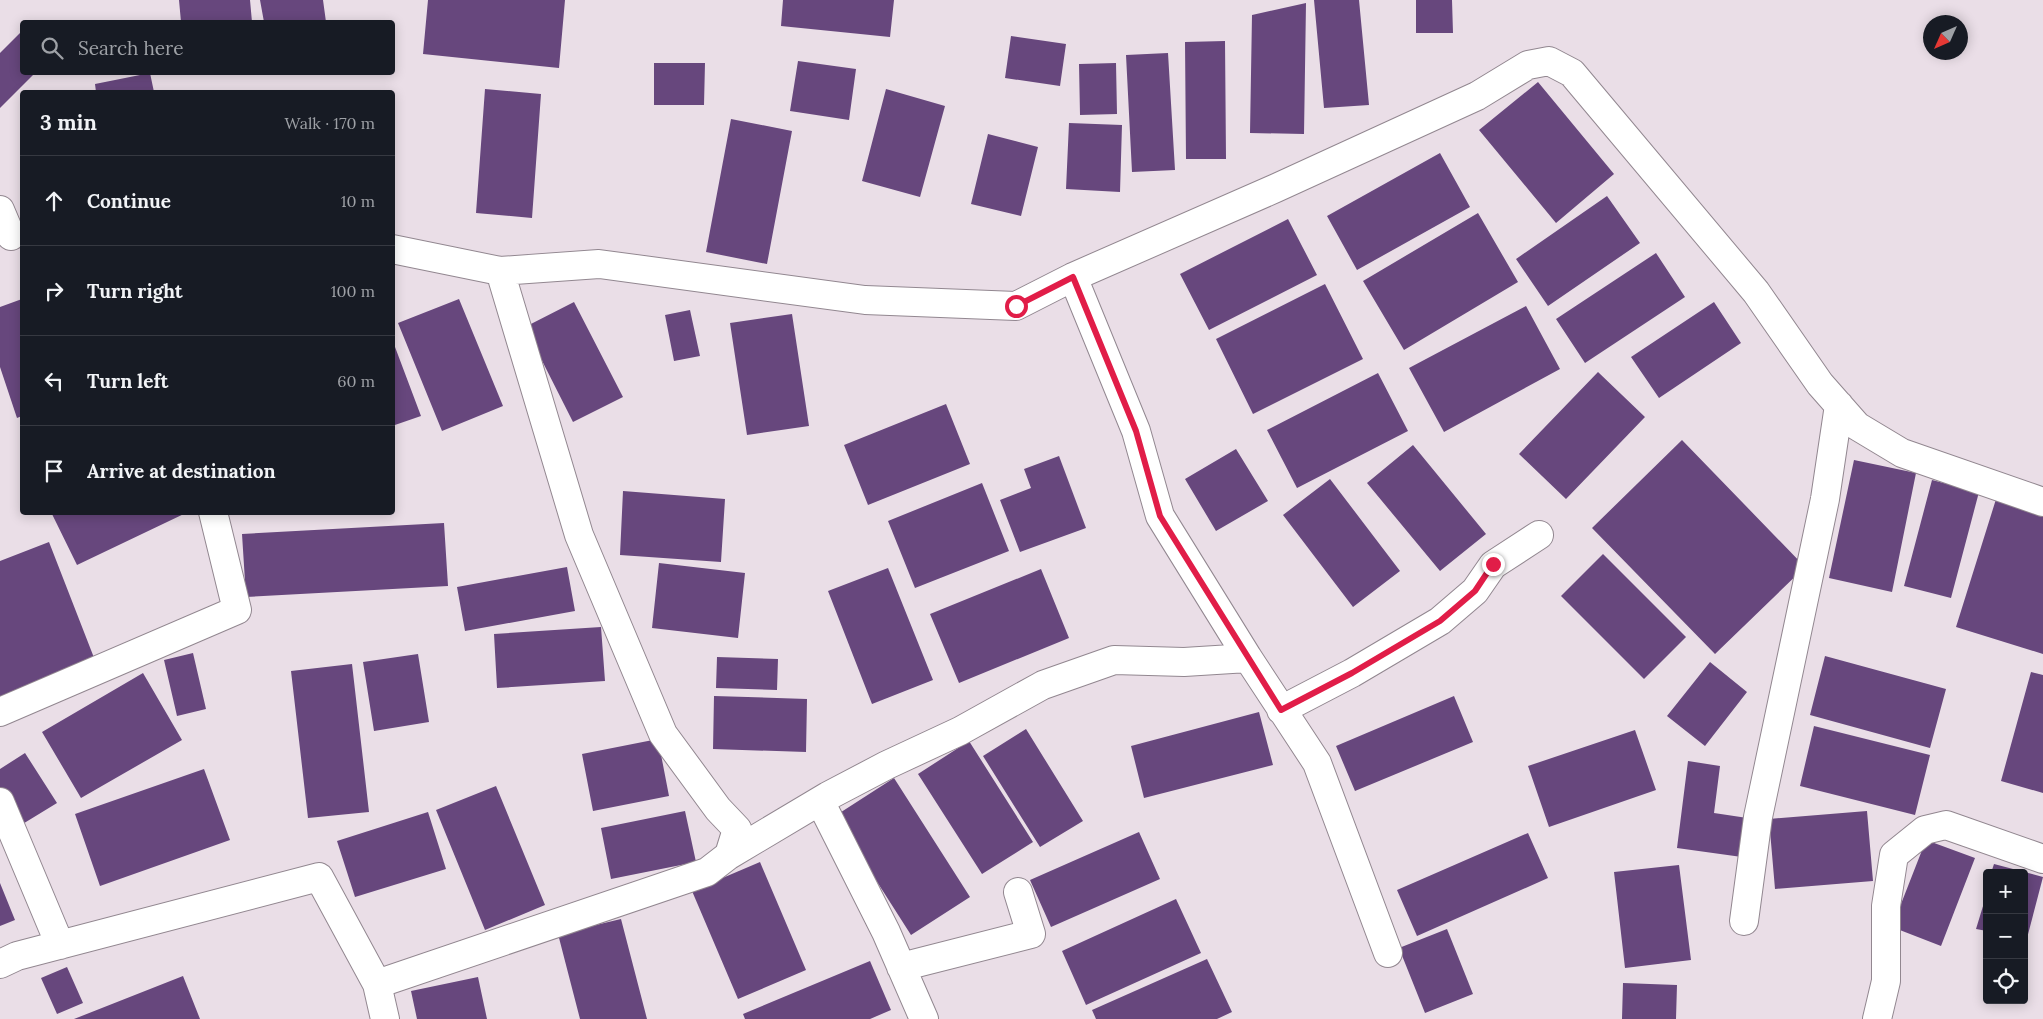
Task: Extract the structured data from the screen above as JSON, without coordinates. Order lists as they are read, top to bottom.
{
  "north": "bottom left",
  "page": {
    "search": "Search here",
    "heading": ["3 min", "Walk · 170 m"],
    "list": [
      ["Continue", "10 m"],
      ["Turn right", "100 m"],
      ["Turn left", "60 m"],
      "Arrive at destination"
    ],
    "map_buttons": ["+", "−"]
  }
}
